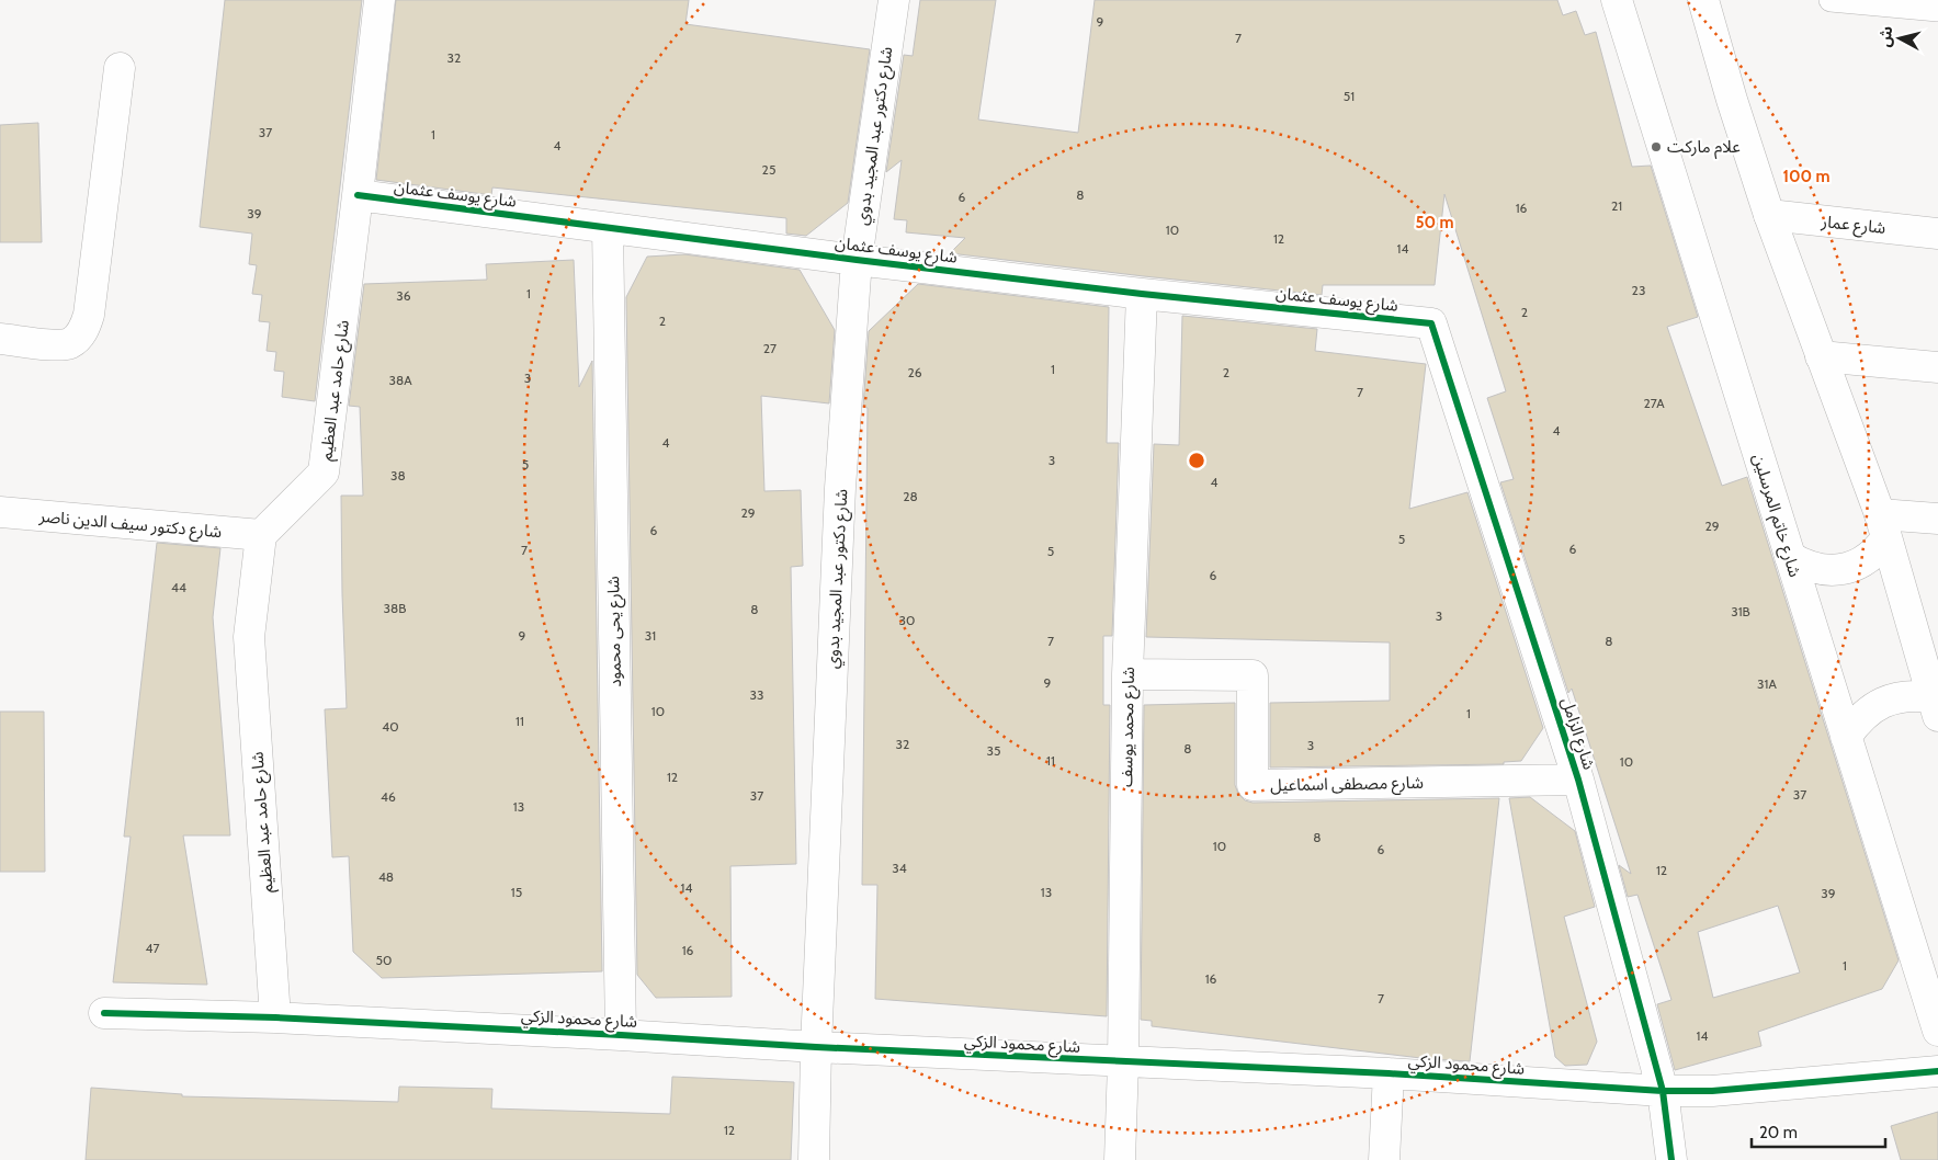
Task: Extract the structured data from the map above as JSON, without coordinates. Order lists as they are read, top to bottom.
{
  "streets": {
    "street": [
      "شارع دكتور عبد المجيد بدوي",
      "شارع يوسف عثمان",
      "شارع عمار",
      "شارع حامد عبد العظيم",
      "شارع خاتم المرسلين",
      "شارع دكتور سيف الدين ناصر",
      "شارع يحى محمود",
      "شارع محمد يوسف",
      "شارع الزامل",
      "شارع مصطفى اسماعيل",
      "شارع محمود الزكي"
    ]
  },
  "crossings": [
    ["شارع دكتور عبد المجيد بدوي", "شارع يوسف عثمان"],
    ["شارع دكتور عبد المجيد بدوي", "شارع محمود الزكي"],
    ["شارع يوسف عثمان", "شارع حامد عبد العظيم"],
    ["شارع يوسف عثمان", "شارع يحى محمود"],
    ["شارع يوسف عثمان", "شارع محمد يوسف"],
    ["شارع يوسف عثمان", "شارع الزامل"],
    ["شارع حامد عبد العظيم", "شارع دكتور سيف الدين ناصر"],
    ["شارع حامد عبد العظيم", "شارع محمود الزكي"],
    ["شارع يحى محمود", "شارع محمود الزكي"],
    ["شارع محمد يوسف", "شارع مصطفى اسماعيل"],
    ["شارع محمد يوسف", "شارع محمود الزكي"],
    ["شارع الزامل", "شارع مصطفى اسماعيل"],
    ["شارع الزامل", "شارع محمود الزكي"]
  ],
  "places": ["علام ماركت"],
  "house_numbers": [
    "9",
    "7",
    "32",
    "51",
    "37",
    "1",
    "4",
    "25",
    "8",
    "6",
    "21",
    "16",
    "39",
    "10",
    "12",
    "14",
    "23",
    "1",
    "36",
    "2",
    "2",
    "27",
    "1",
    "26",
    "2",
    "3",
    "38A",
    "7",
    "27A",
    "4",
    "4",
    "3",
    "5",
    "38",
    "4",
    "28",
    "29",
    "29",
    "6",
    "5",
    "6",
    "7",
    "5",
    "6",
    "44",
    "38B",
    "8",
    "31B",
    "3",
    "30",
    "9",
    "31",
    "7",
    "8",
    "9",
    "31A",
    "33",
    "10",
    "1",
    "11",
    "40",
    "32",
    "3",
    "8",
    "35",
    "11",
    "10",
    "12",
    "37",
    "37",
    "46",
    "13",
    "8",
    "10",
    "6",
    "34",
    "12",
    "48",
    "14",
    "15",
    "13",
    "39",
    "47",
    "16",
    "50",
    "1",
    "16",
    "7",
    "14",
    "12"
  ],
  "scale_bar": "20 m",
  "north": "left",
  "rings": ["100 m", "50 m"]
}
